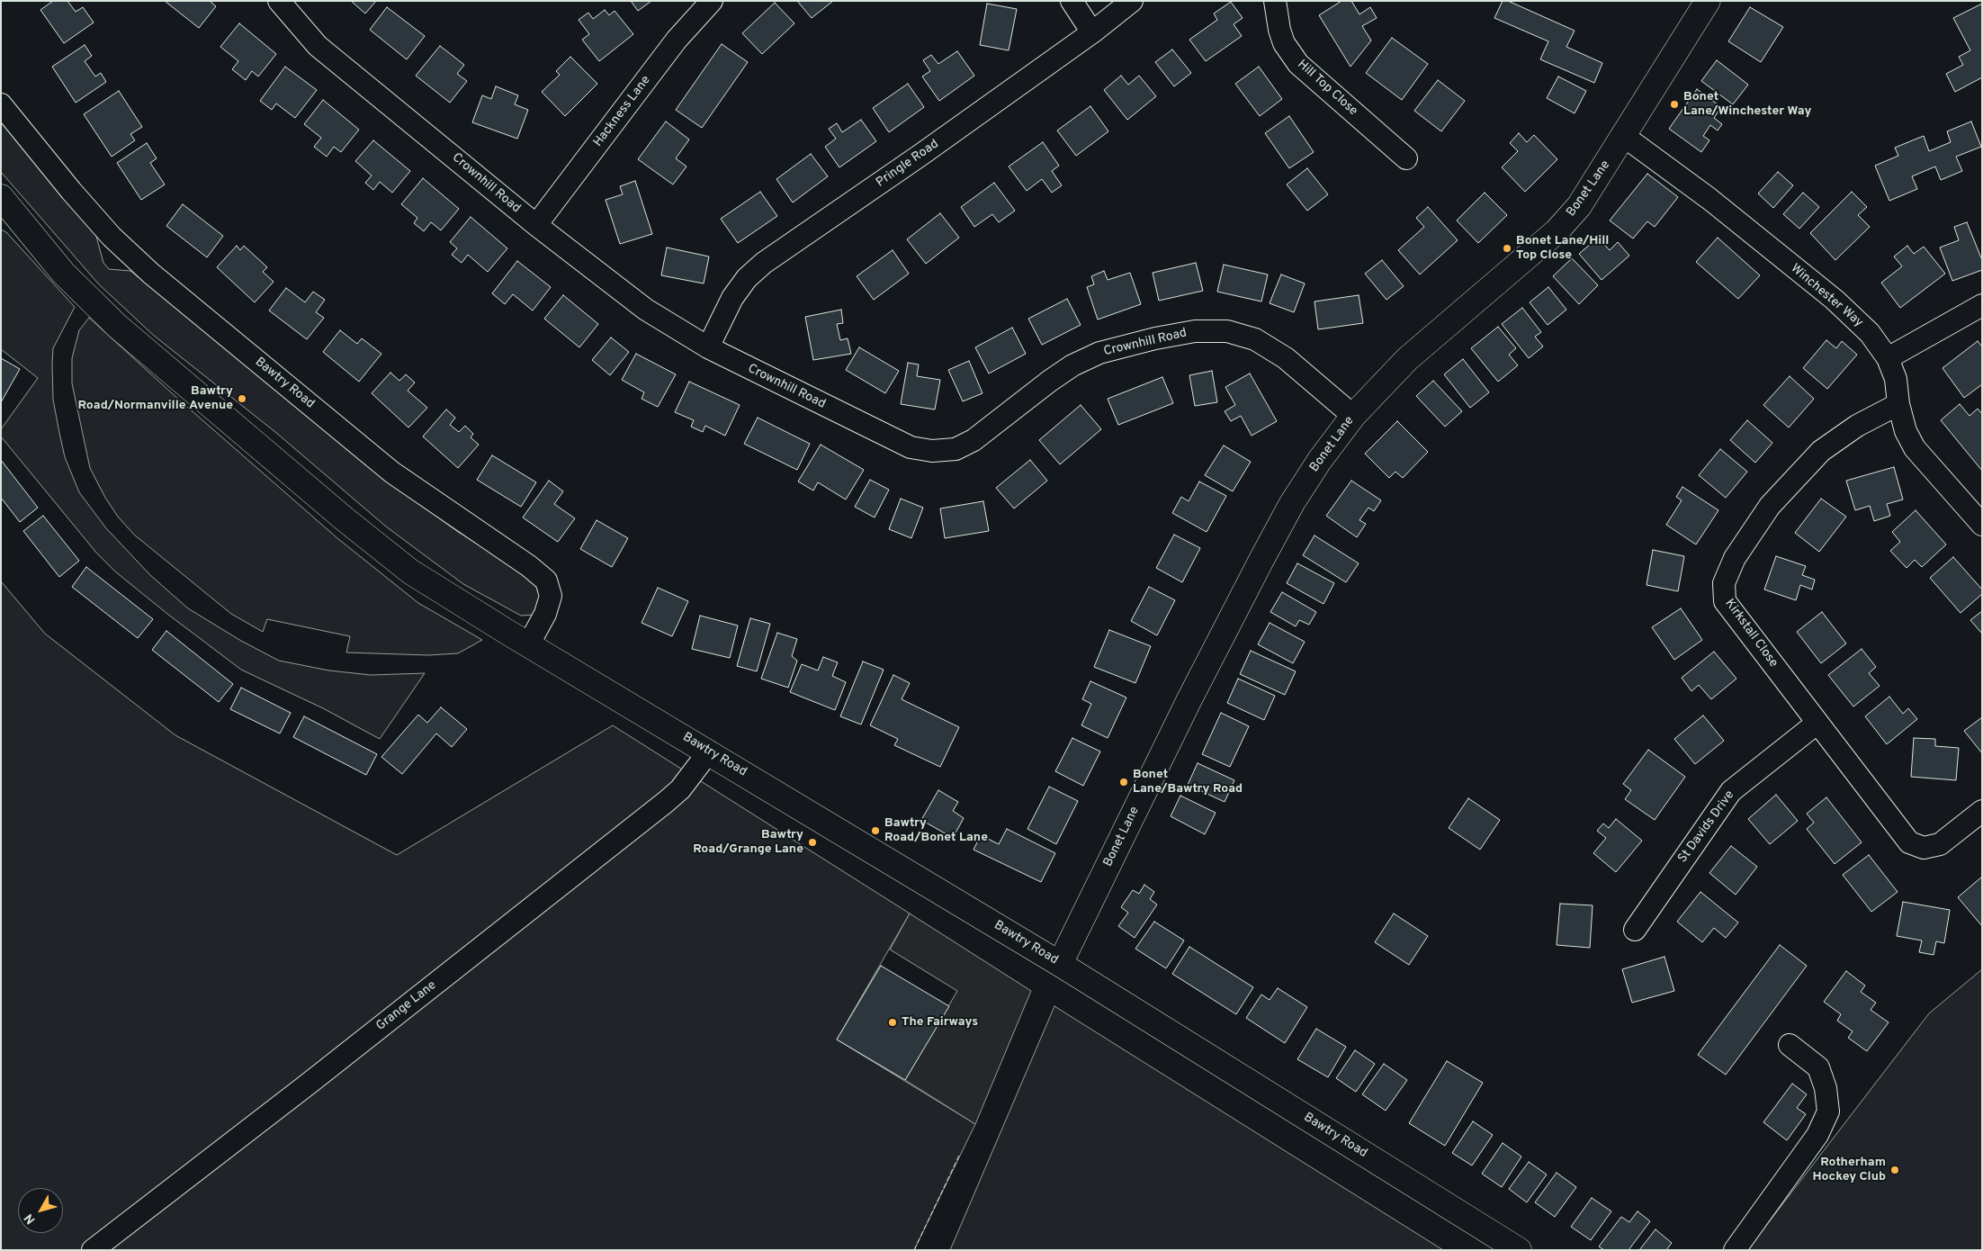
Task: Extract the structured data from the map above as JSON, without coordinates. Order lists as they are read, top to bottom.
{
  "streets": {
    "main road": ["Bonet Lane", "Bawtry Road"],
    "street": [
      "Hill Top Close",
      "Hackness Lane",
      "Pringle Road",
      "Crownhill Road",
      "Winchester Way",
      "Kirkstall Close",
      "St Davids Drive",
      "Grange Lane"
    ]
  },
  "crossings": [
    ["Hackness Lane", "Crownhill Road"],
    ["Pringle Road", "Crownhill Road"],
    ["Crownhill Road", "Bonet Lane"],
    ["Bonet Lane", "Winchester Way"],
    ["Bonet Lane", "Bawtry Road"],
    ["Winchester Way", "Kirkstall Close"],
    ["Bawtry Road", "Grange Lane"],
    ["Kirkstall Close", "St Davids Drive"]
  ],
  "places": [
    "Bonet Lane/Winchester Way",
    "Bonet Lane/Hill Top Close",
    "Bawtry Road/Normanville Avenue",
    "Bonet Lane/Bawtry Road",
    "Bawtry Road/Bonet Lane",
    "Bawtry Road/Grange Lane",
    "The Fairways",
    "Rotherham Hockey Club"
  ],
  "north": "bottom left"
}
